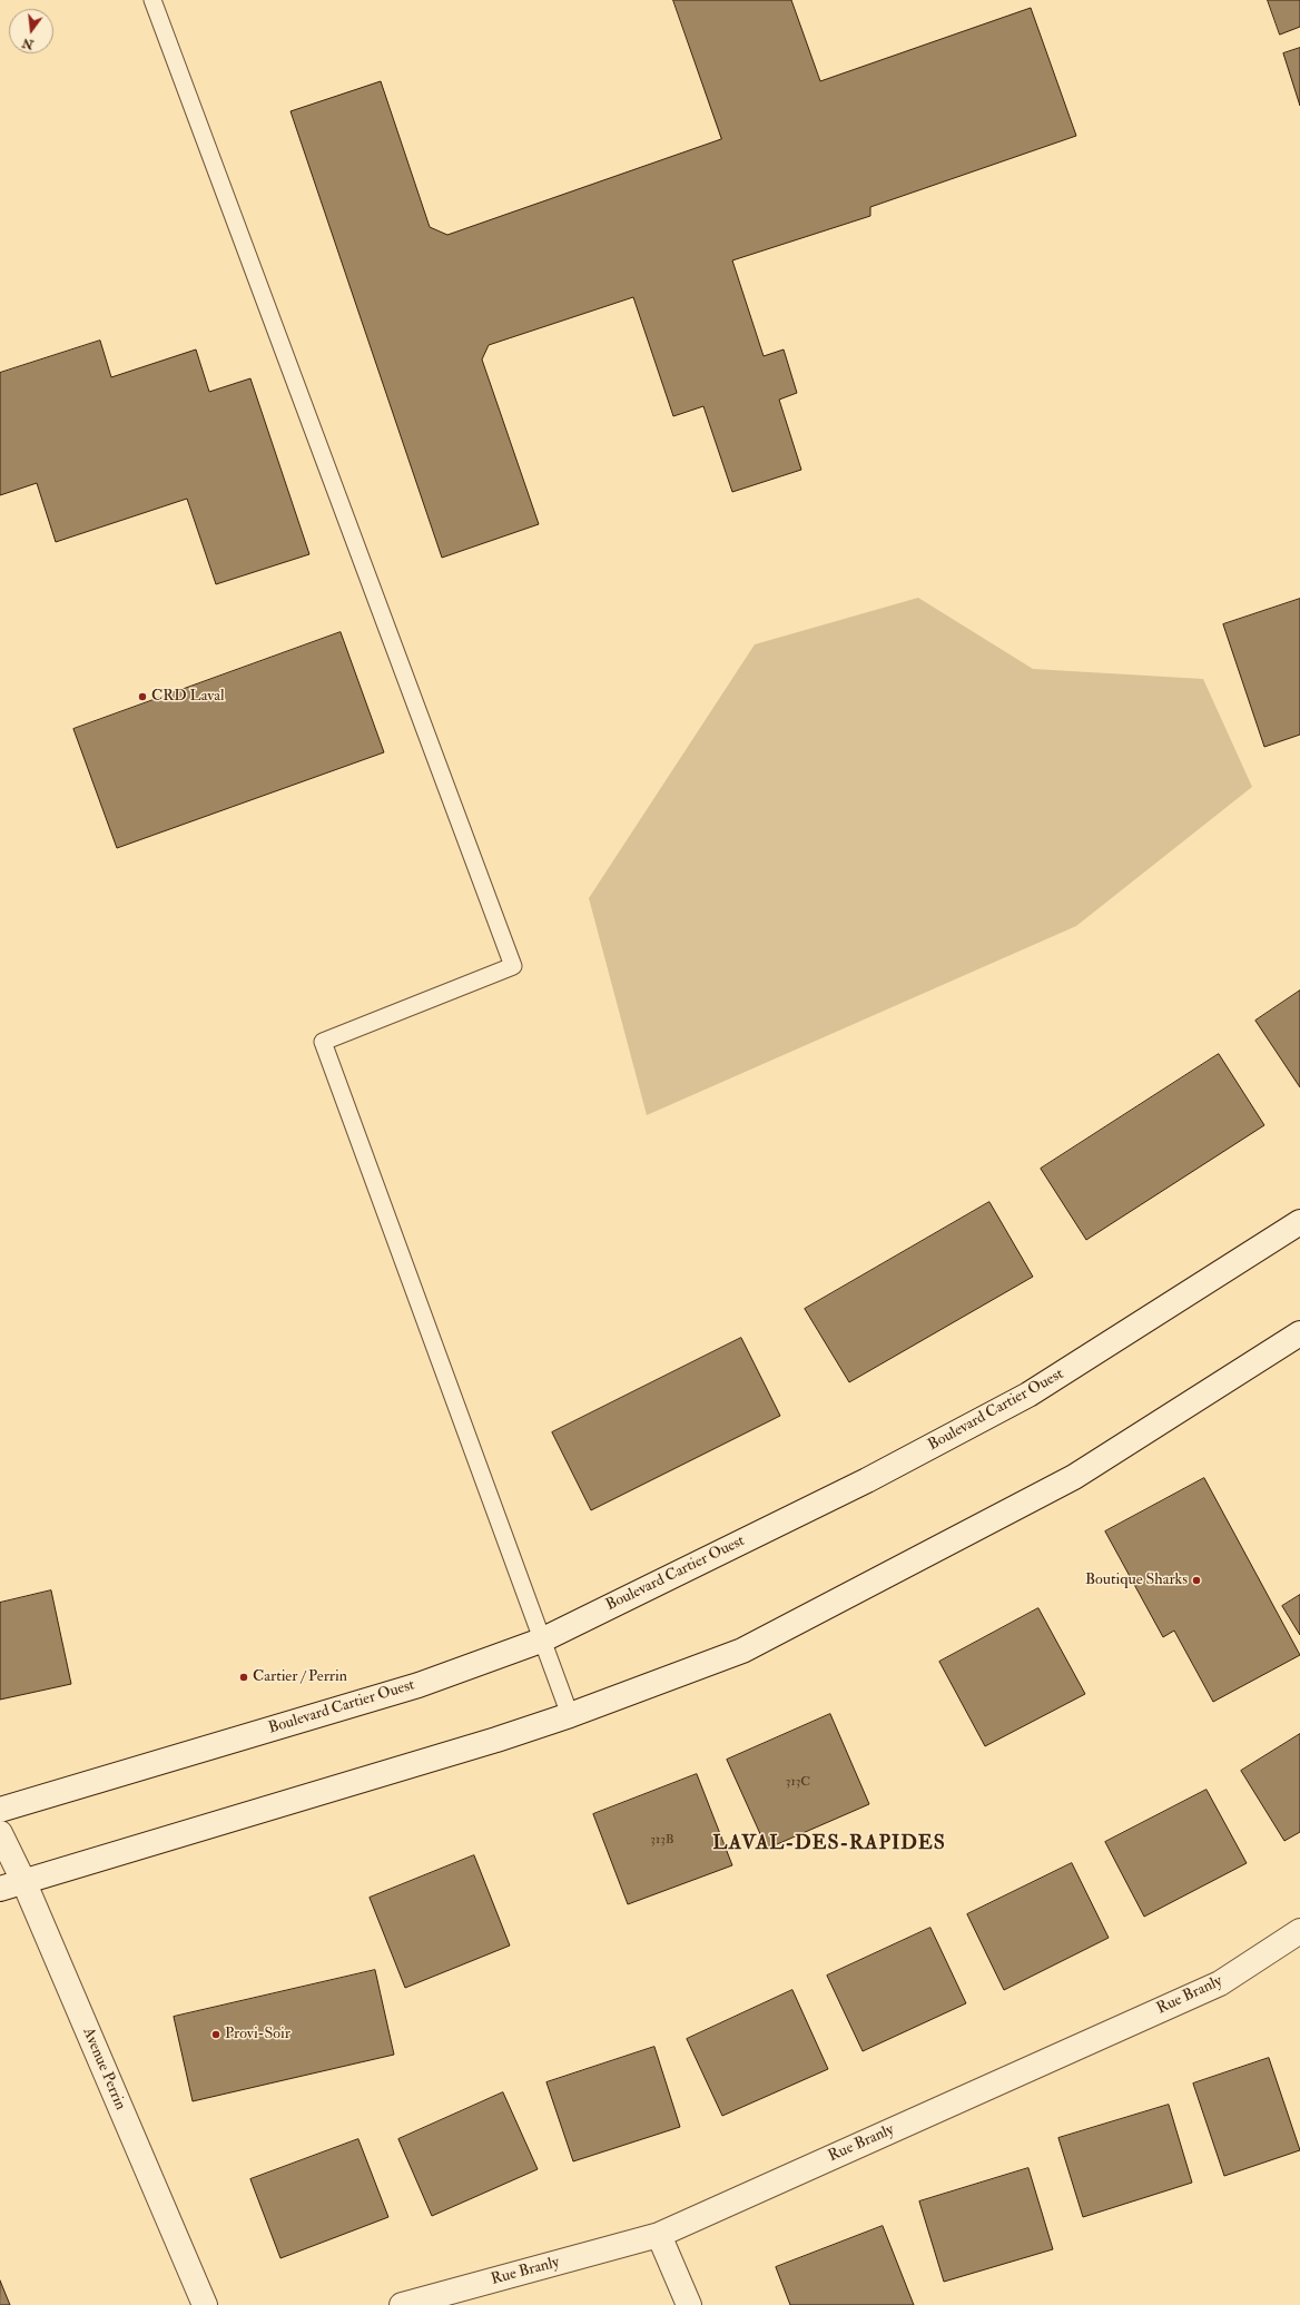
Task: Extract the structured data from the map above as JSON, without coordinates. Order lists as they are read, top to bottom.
{
  "streets": {
    "street": ["Boulevard Cartier Ouest", "Rue Branly", "Avenue Perrin"]
  },
  "districts": ["LAVAL-DES-RAPIDES"],
  "places": [
    "CRD Laval",
    "Boutique Sharks",
    "Cartier / Perrin",
    "Provi-Soir"
  ],
  "house_numbers": ["313C", "313B"],
  "north": "bottom"
}
